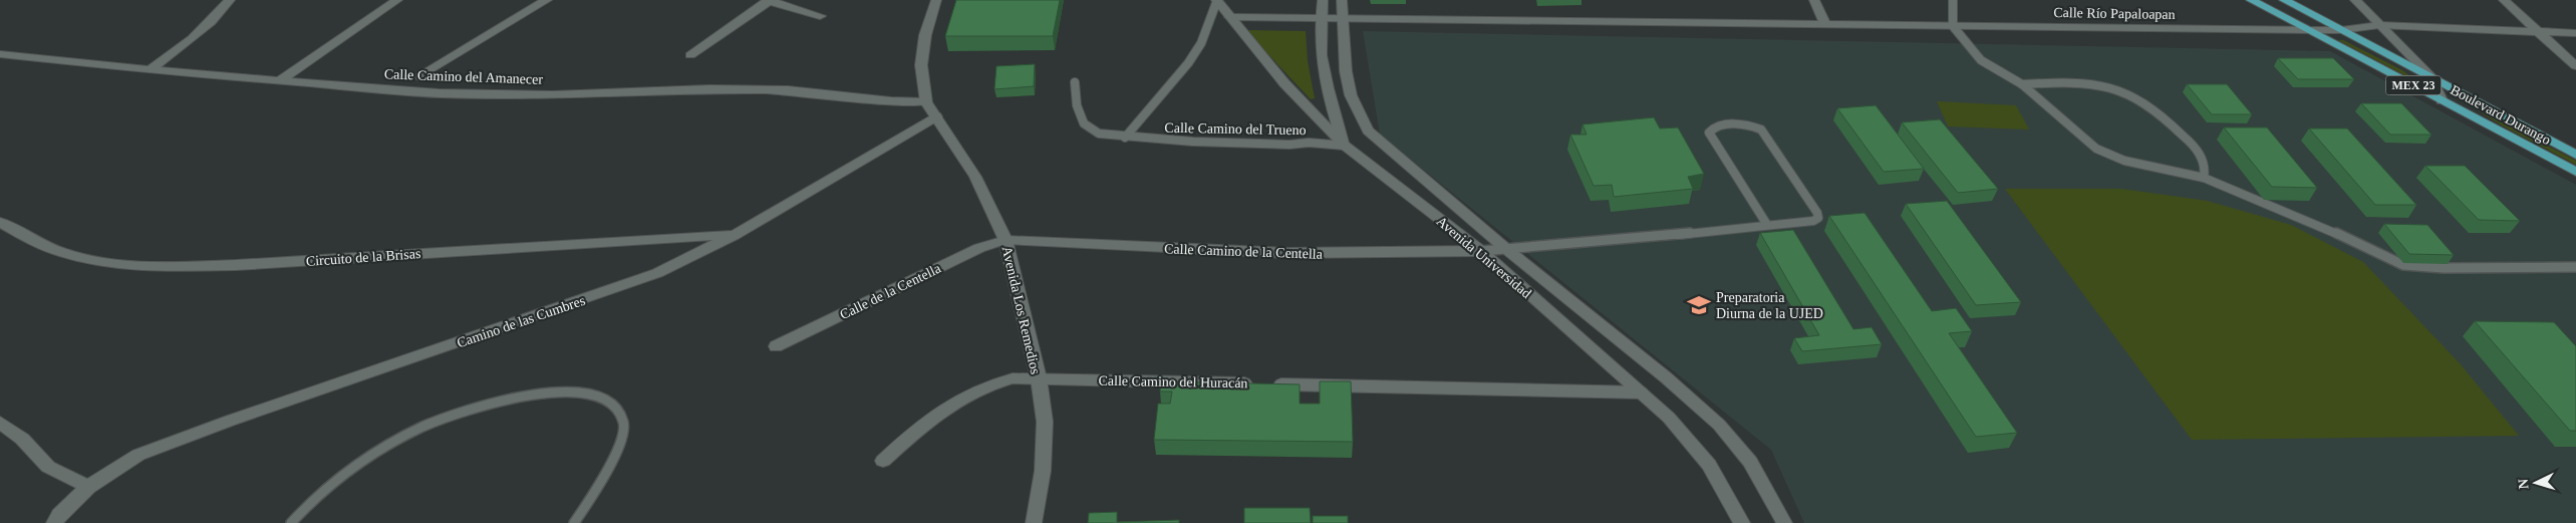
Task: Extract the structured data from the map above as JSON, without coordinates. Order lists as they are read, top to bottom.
{
  "streets": {
    "main road": ["MEX 23", "Boulevard Durango"],
    "street": [
      "Calle Río Papaloapan",
      "Calle Camino del Amanecer",
      "Calle Camino de la Centella",
      "Circuito de la Brisas",
      "Avenida Universidad",
      "Calle de la Centella",
      "Avenida Los Remedios",
      "Camino de las Cumbres",
      "Calle Camino del Huracán"
    ],
    "lane": ["Calle Camino del Trueno"]
  },
  "crossings": [
    ["Calle Río Papaloapan", "Boulevard Durango"],
    ["Calle Río Papaloapan", "Avenida Universidad"],
    ["Calle Camino del Amanecer", "Avenida Los Remedios"],
    ["Calle Camino del Trueno", "Avenida Universidad"],
    ["Calle Camino de la Centella", "Avenida Universidad"],
    ["Calle Camino de la Centella", "Calle de la Centella"],
    ["Calle Camino de la Centella", "Avenida Los Remedios"],
    ["Circuito de la Brisas", "Camino de las Cumbres"],
    ["Avenida Universidad", "Calle Camino del Huracán"],
    ["Calle de la Centella", "Avenida Los Remedios"],
    ["Avenida Los Remedios", "Camino de las Cumbres"],
    ["Avenida Los Remedios", "Calle Camino del Huracán"]
  ],
  "places": {
    "school or university": ["Preparatoria Diurna de la UJED"]
  },
  "north": "left"
}
